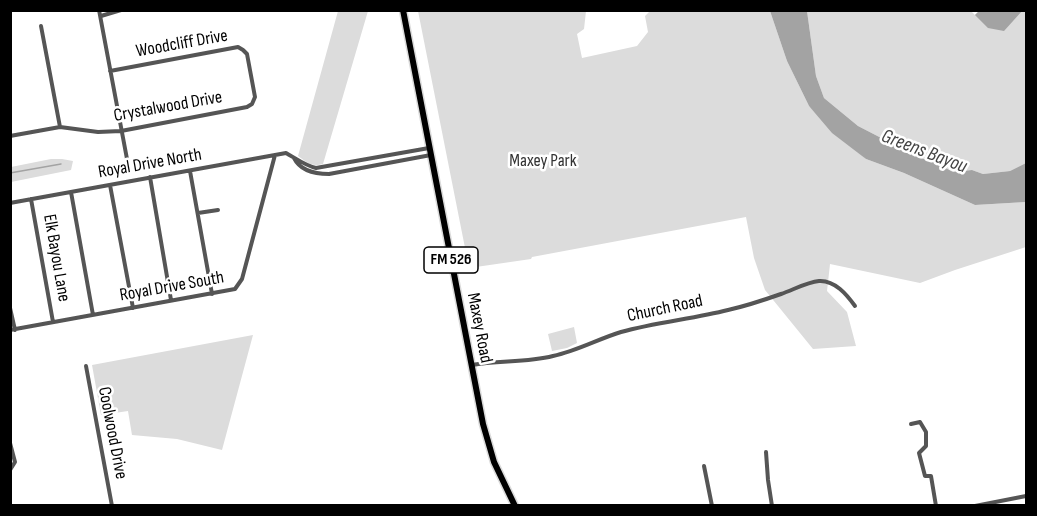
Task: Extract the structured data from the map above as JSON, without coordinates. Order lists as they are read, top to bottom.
{
  "streets": {
    "main road": ["FM 526", "Maxey Road"],
    "street": [
      "Woodcliff Drive",
      "Crystalwood Drive",
      "Royal Drive North",
      "Elk Bayou Lane",
      "Royal Drive South",
      "Church Road",
      "Coolwood Drive"
    ]
  },
  "crossings": [
    ["Woodcliff Drive", "Crystalwood Drive"],
    ["Royal Drive North", "Elk Bayou Lane"],
    ["Royal Drive North", "Royal Drive South"],
    ["Royal Drive North", "Maxey Road"],
    ["Elk Bayou Lane", "Royal Drive South"],
    ["Church Road", "Maxey Road"]
  ],
  "water": ["Greens Bayou"],
  "parks": ["Maxey Park"]
}
